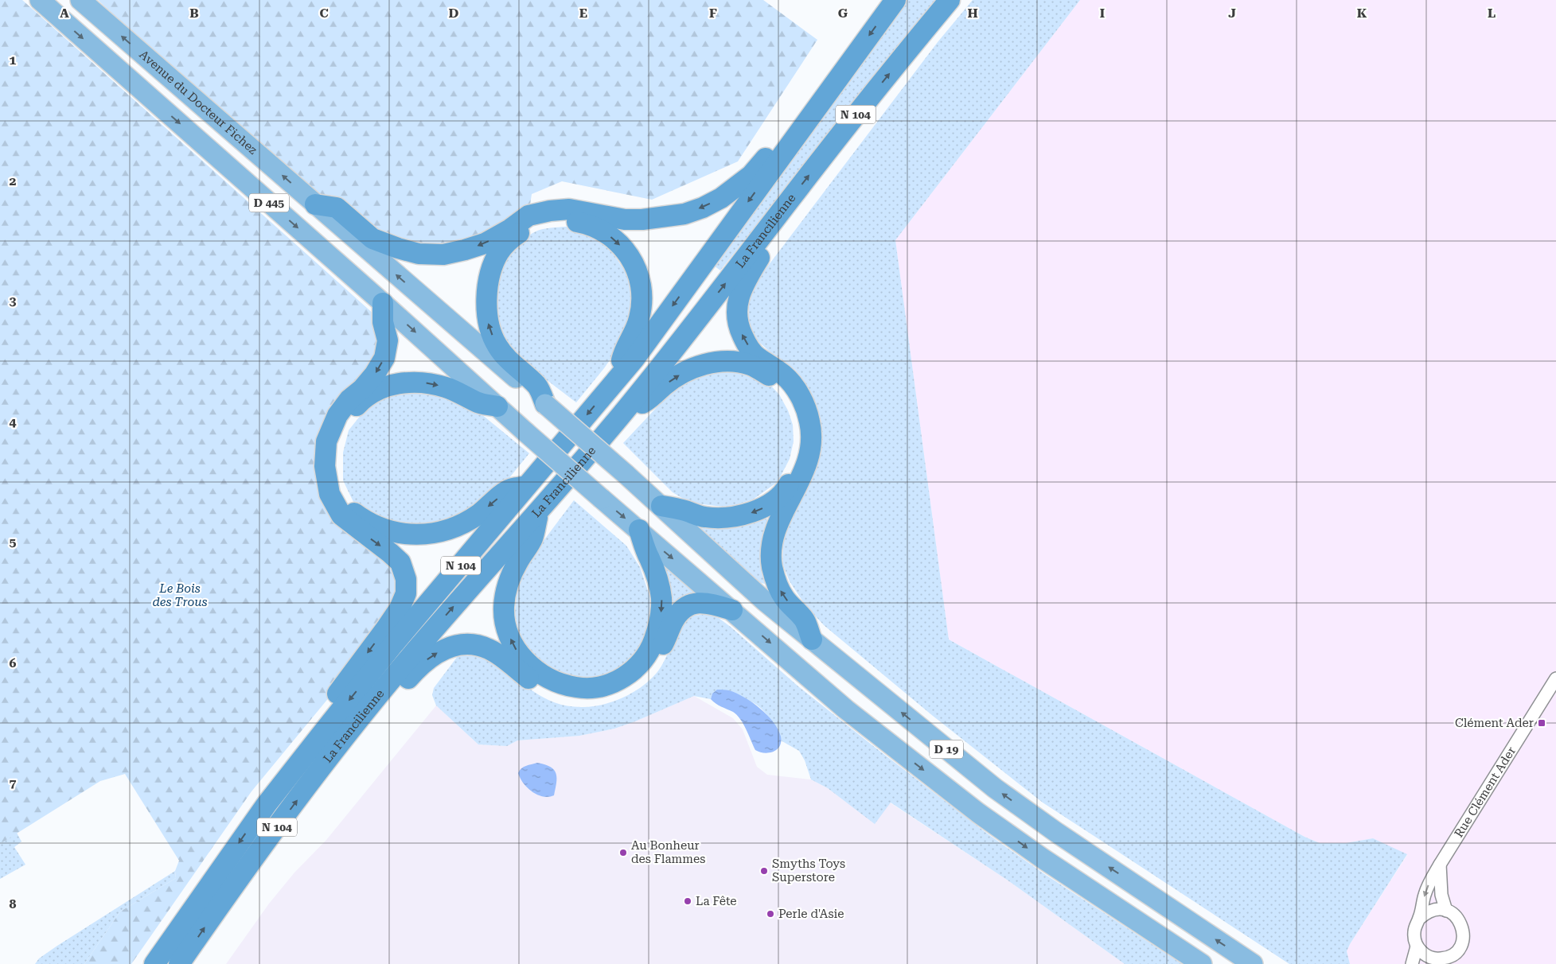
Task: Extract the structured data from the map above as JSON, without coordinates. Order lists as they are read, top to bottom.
{
  "streets": {
    "highway": ["N 104", "La Francilienne"],
    "main road": ["Avenue du Docteur Fichez", "D 445", "D 19"],
    "street": ["Rue Clément Ader"]
  },
  "crossings": [
    ["Avenue du Docteur Fichez", "D 445"],
    ["D 445", "D 19"]
  ],
  "parks": ["Le Bois des Trous"],
  "places": {
    "transit": ["Clément Ader"],
    "other": [
      "Au Bonheur des Flammes",
      "Smyths Toys Superstore",
      "La Fête",
      "Perle d'Asie"
    ]
  },
  "grid": {
    "columns": [
      "A",
      "B",
      "C",
      "D",
      "E",
      "F",
      "G",
      "H",
      "I",
      "J",
      "K",
      "L"
    ],
    "rows": [
      "1",
      "2",
      "3",
      "4",
      "5",
      "6",
      "7",
      "8"
    ]
  }
}
